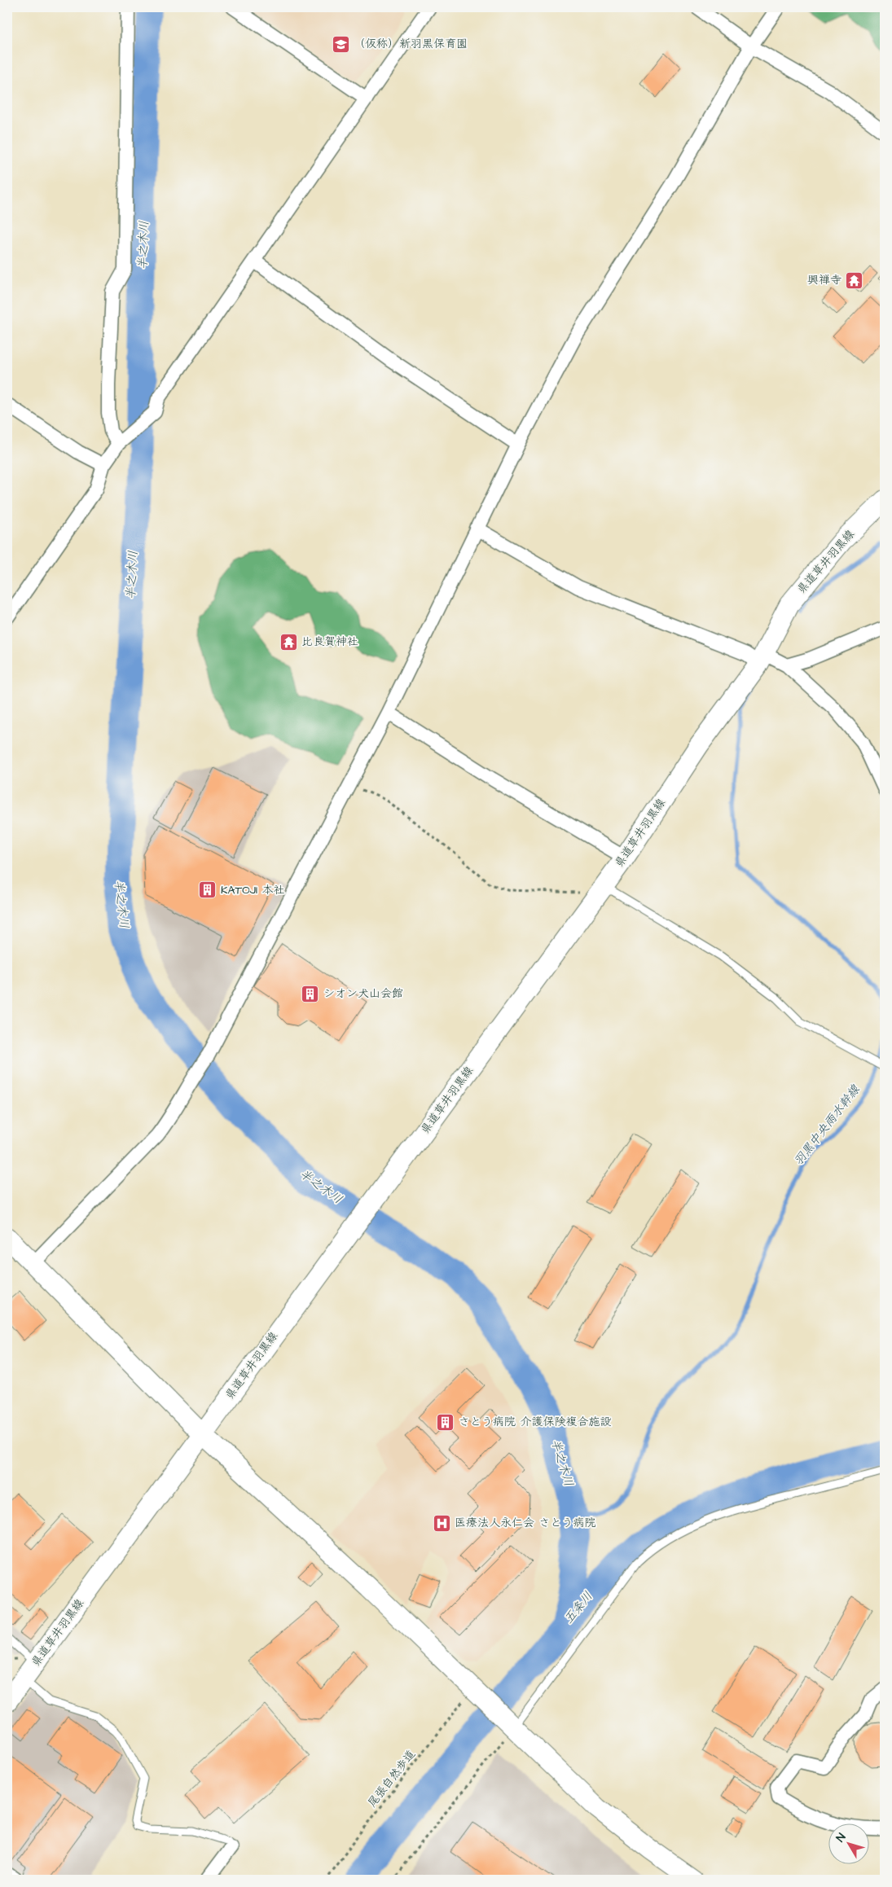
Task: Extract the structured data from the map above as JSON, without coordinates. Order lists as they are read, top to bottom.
{
  "streets": {
    "main road": ["県道草井羽黒線"],
    "path": ["尾張自然歩道"]
  },
  "water": ["半之木川", "羽黒中央雨水幹線", "五条川"],
  "places": {
    "school or university": ["（仮称）新羽黒保育園"],
    "temple": ["興禅寺", "比良賀神社"],
    "building": ["KATOJI 本社", "シオン犬山会館", "さとう病院 介護保険複合施設"],
    "hospital": ["医療法人永仁会 さとう病院"]
  },
  "north": "top left"
}
